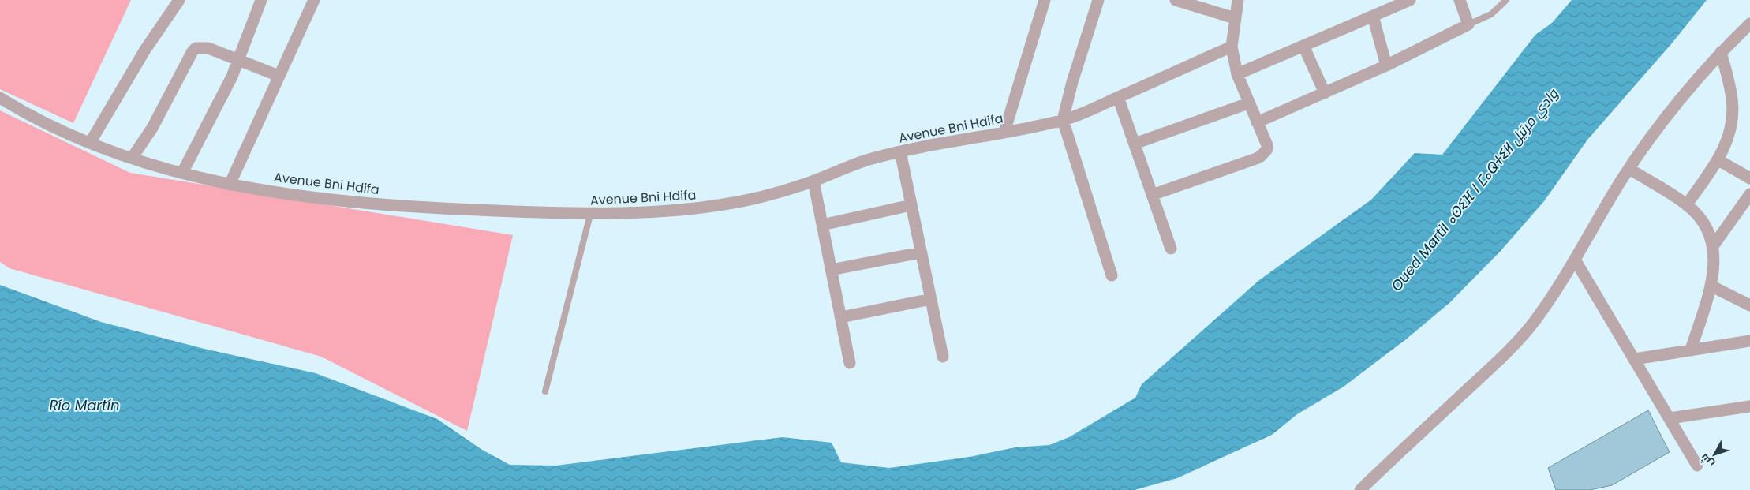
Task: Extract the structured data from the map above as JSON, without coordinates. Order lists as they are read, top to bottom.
{
  "streets": {
    "street": ["Avenue Bni Hdifa"]
  },
  "water": ["Oued Martil ⴰⵙⵉⴼ ⵏ ⵎⴰⵕⵜⵉⵍ وادي مرتيل", "Río Martín"],
  "north": "bottom left"
}
